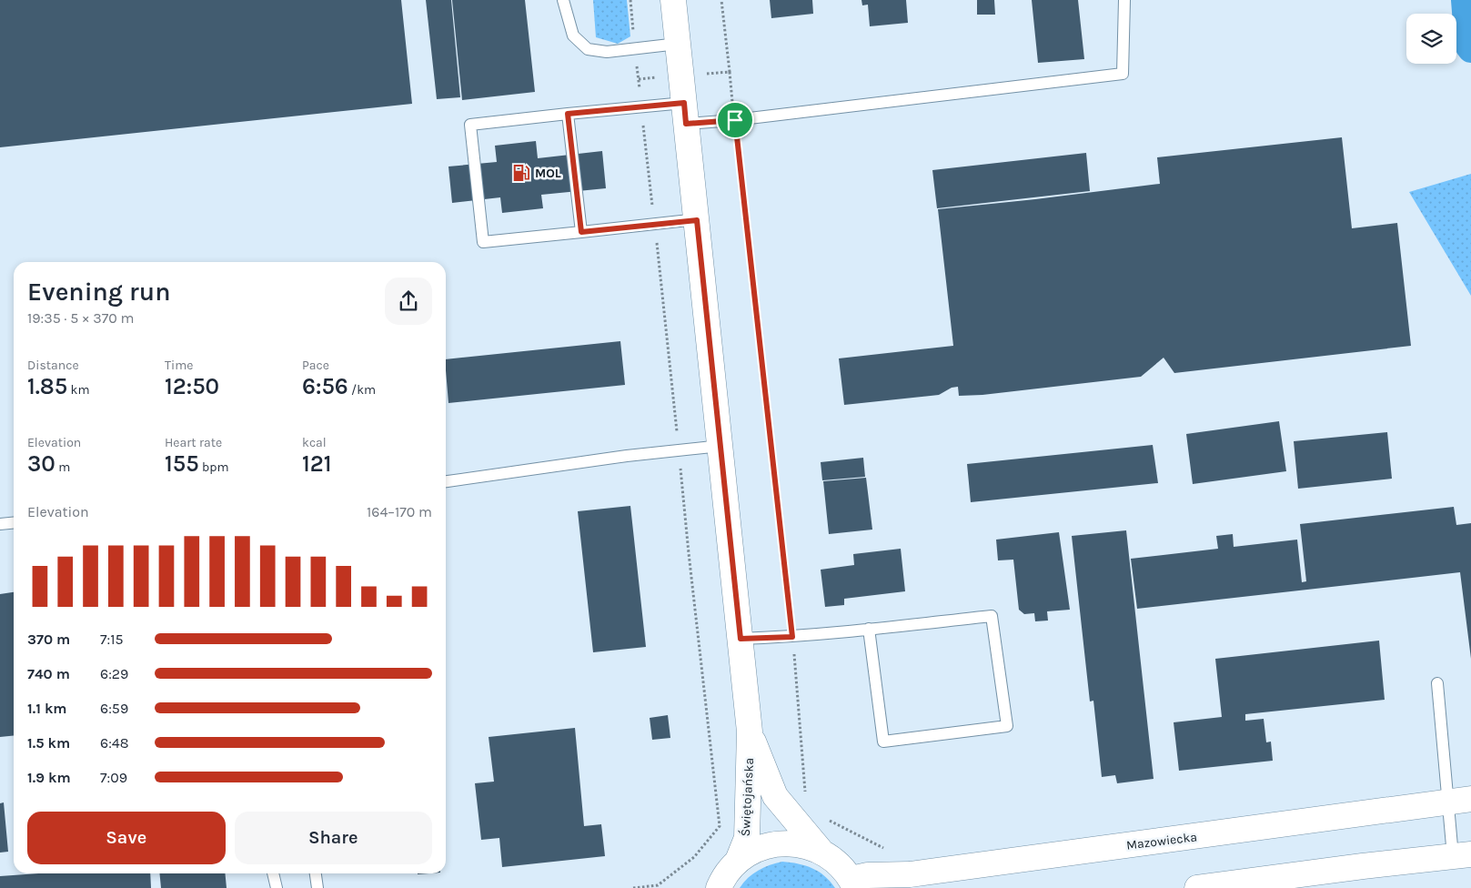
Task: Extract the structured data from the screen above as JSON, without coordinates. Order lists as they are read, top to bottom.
{
  "streets": {
    "main road": ["Świętojańska", "Mazowiecka"]
  },
  "places": {
    "fuel station": ["MOL"]
  },
  "page": {
    "heading": ["Evening run", "19:35 · 5 × 370 m"],
    "stats": [
      ["Distance", "1.85 km"],
      ["Time", "12:50"],
      ["Pace", "6:56 /km"],
      ["Elevation", "30 m"],
      ["Heart rate", "155 bpm"],
      ["kcal", "121"]
    ],
    "chart": ["Elevation", "164–170 m"],
    "list": [
      {
        "name": "370 m",
        "note": "7:15"
      },
      {
        "name": "740 m",
        "note": "6:29"
      },
      {
        "name": "1.1 km",
        "note": "6:59"
      },
      {
        "name": "1.5 km",
        "note": "6:48"
      },
      {
        "name": "1.9 km",
        "note": "7:09"
      }
    ],
    "buttons": ["Save", "Share"]
  }
}
